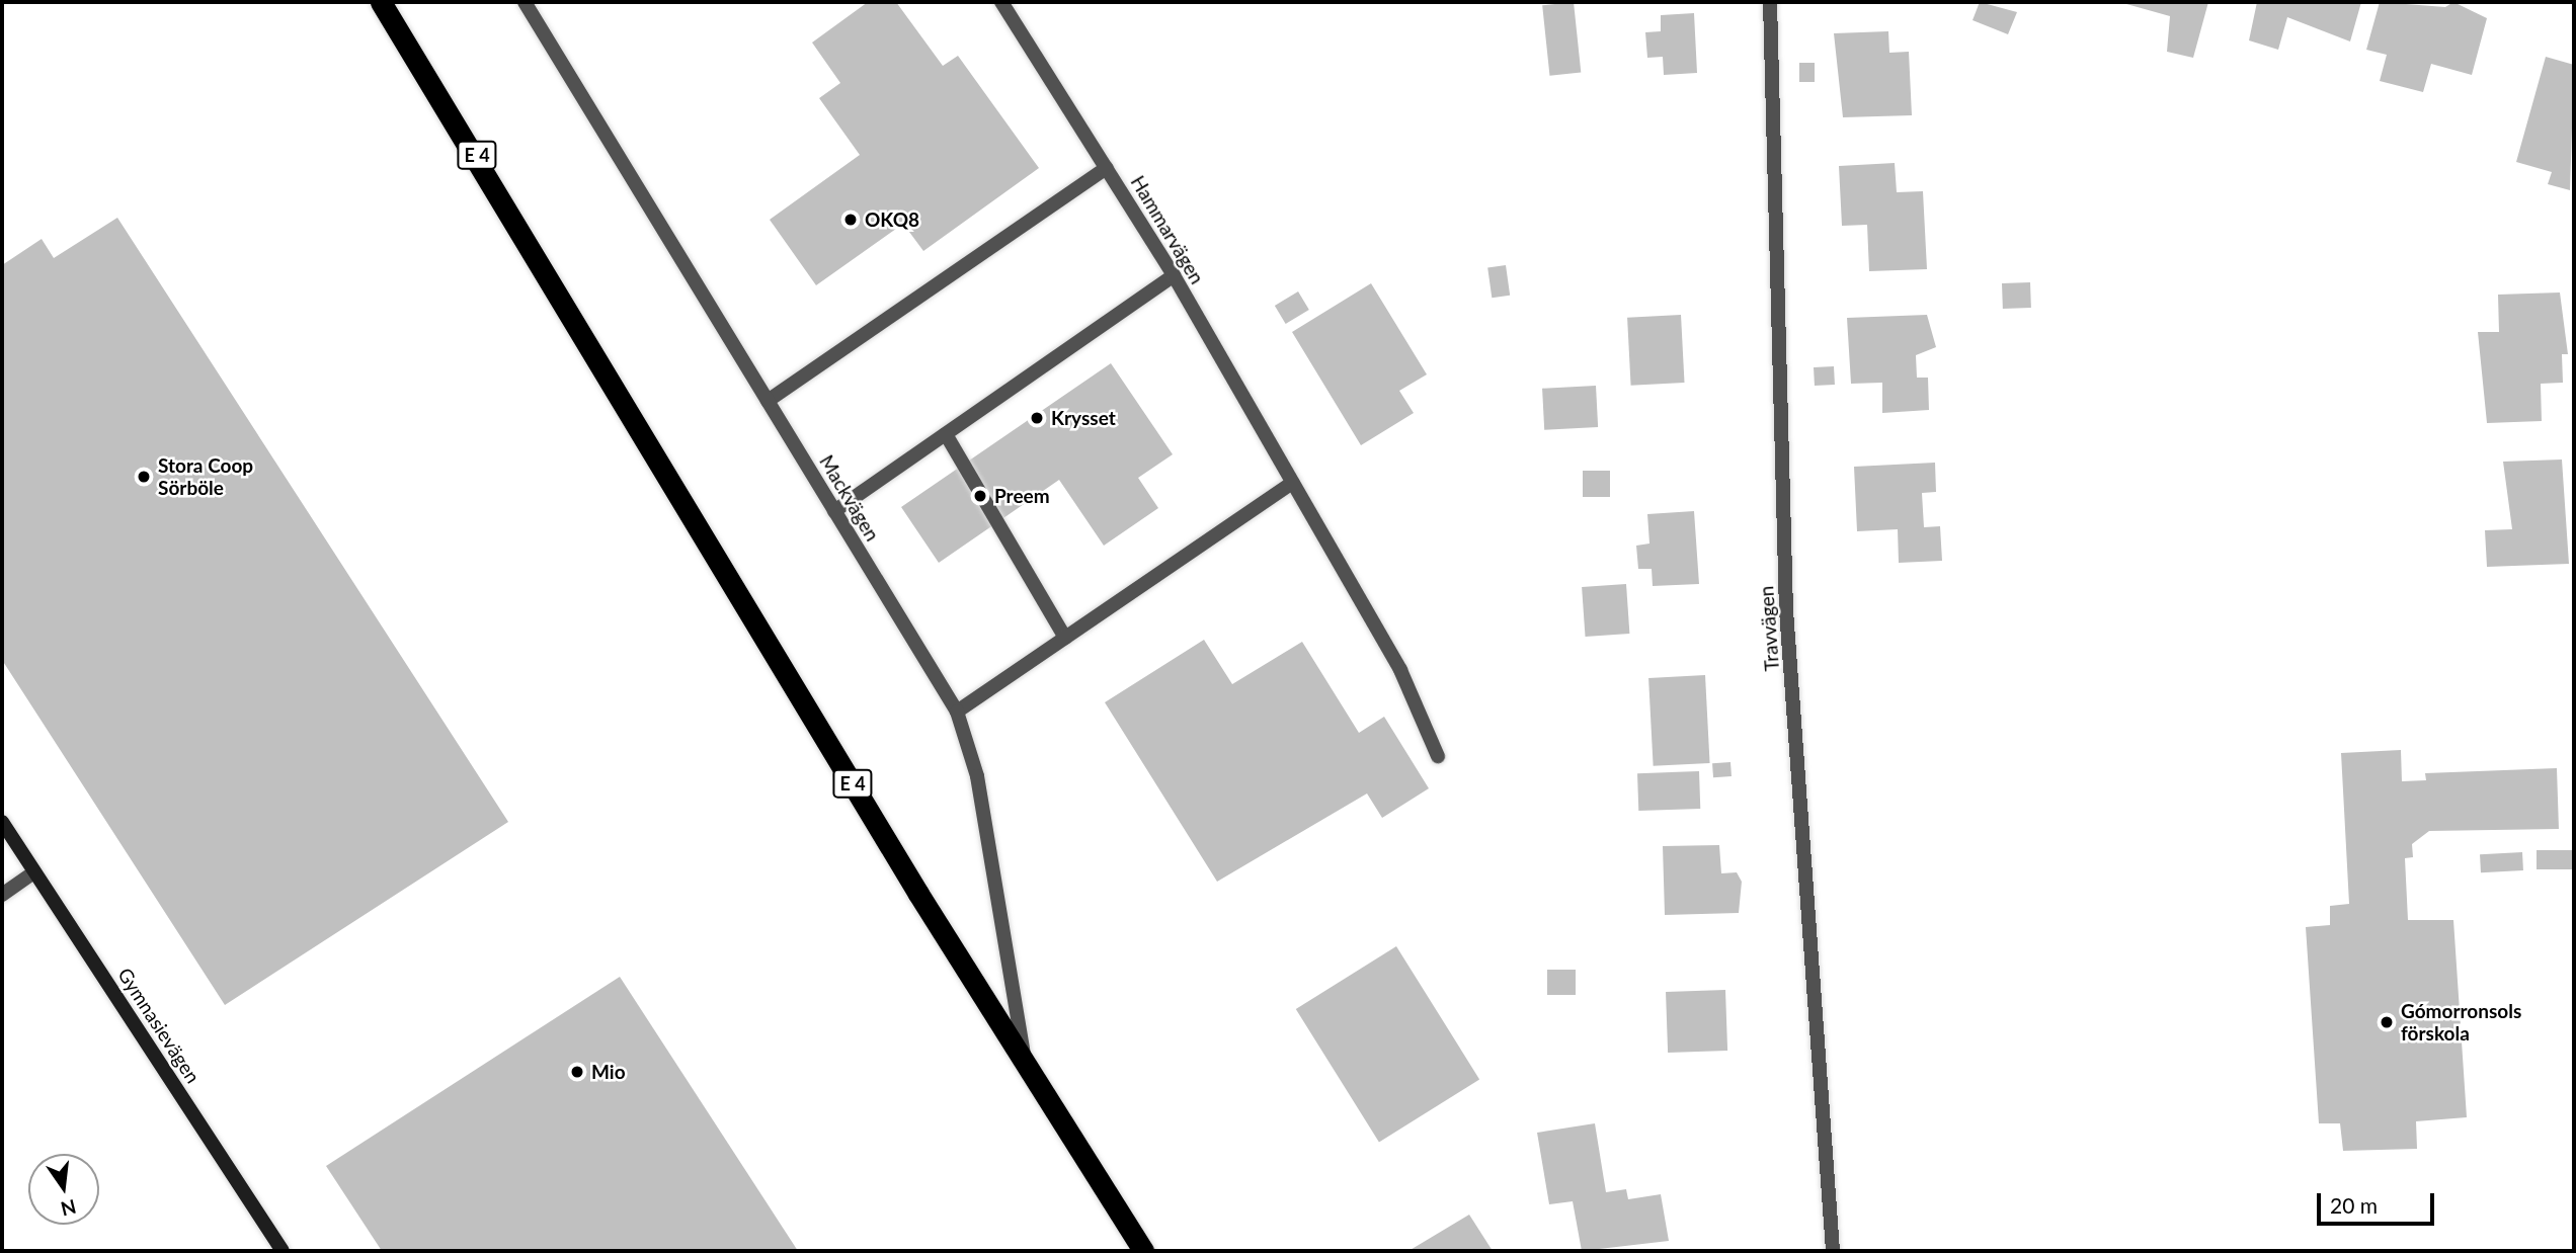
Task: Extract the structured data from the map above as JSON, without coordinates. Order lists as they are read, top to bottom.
{
  "streets": {
    "highway": ["E 4"],
    "street": [
      "Hammarvägen",
      "Mackvägen",
      "Travvägen",
      "Gymnasievägen"
    ]
  },
  "crossings": [
    ["E 4", "Mackvägen"]
  ],
  "places": [
    "OKQ8",
    "Krysset",
    "Stora Coop Sörböle",
    "Preem",
    "Gómorronsols förskola",
    "Mio"
  ],
  "scale_bar": "20 m",
  "north": "bottom"
}
